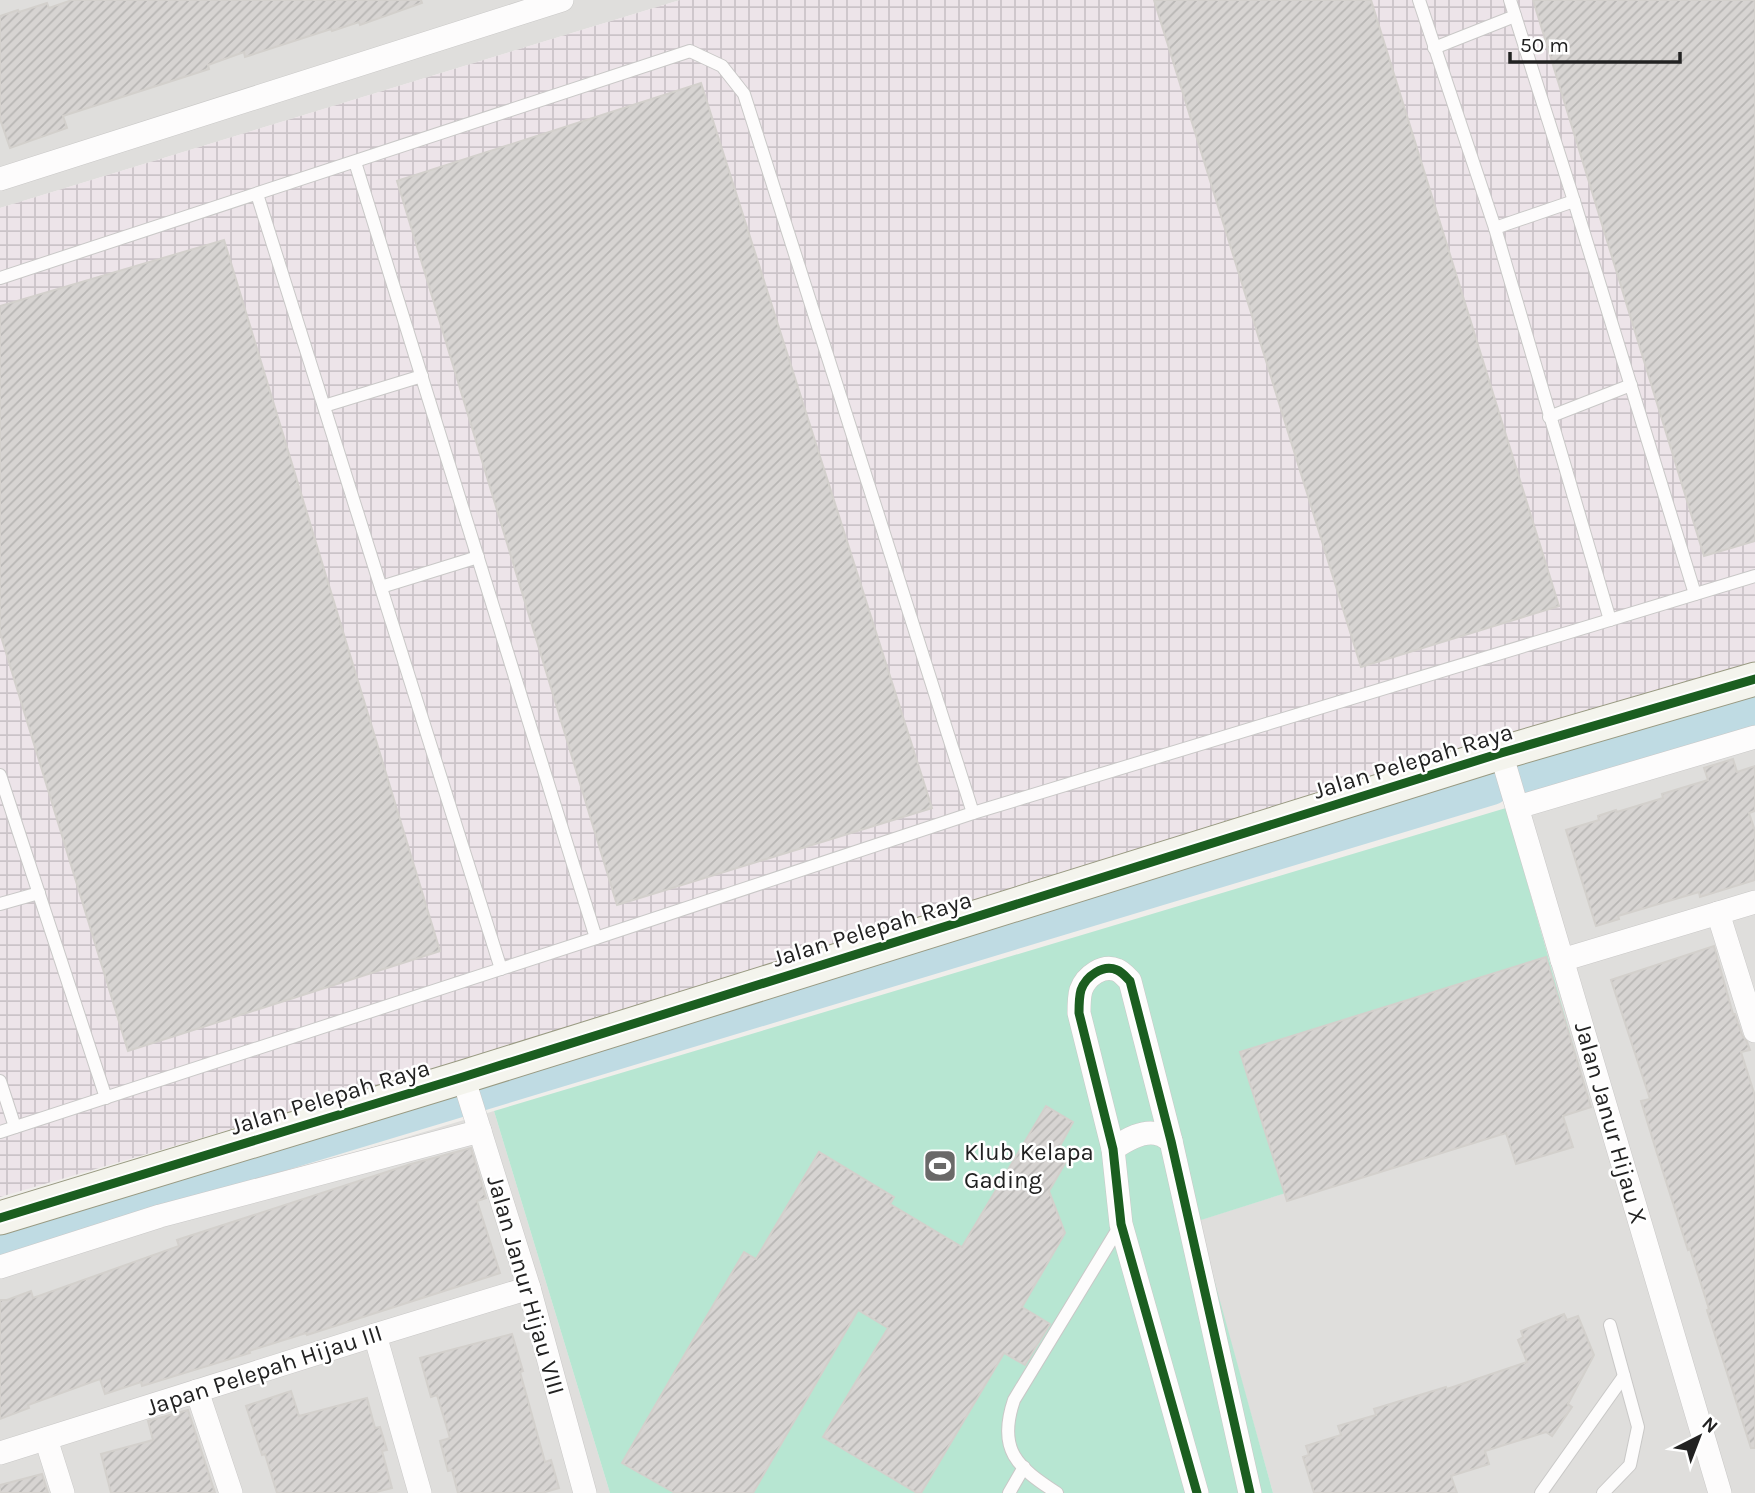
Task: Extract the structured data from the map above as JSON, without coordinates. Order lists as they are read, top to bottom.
{
  "streets": {
    "street": [
      "Jalan Pelepah Raya",
      "Jalan Janur Hijau X",
      "Jalan Janur Hijau VIII",
      "Japan Pelepah Hijau III"
    ]
  },
  "crossings": [
    ["Jalan Pelepah Raya", "Jalan Janur Hijau X"],
    ["Jalan Pelepah Raya", "Jalan Janur Hijau VIII"],
    ["Jalan Janur Hijau VIII", "Japan Pelepah Hijau III"]
  ],
  "places": {
    "sports": ["Klub Kelapa Gading"]
  },
  "scale_bar": "50 m",
  "north": "top right"
}
